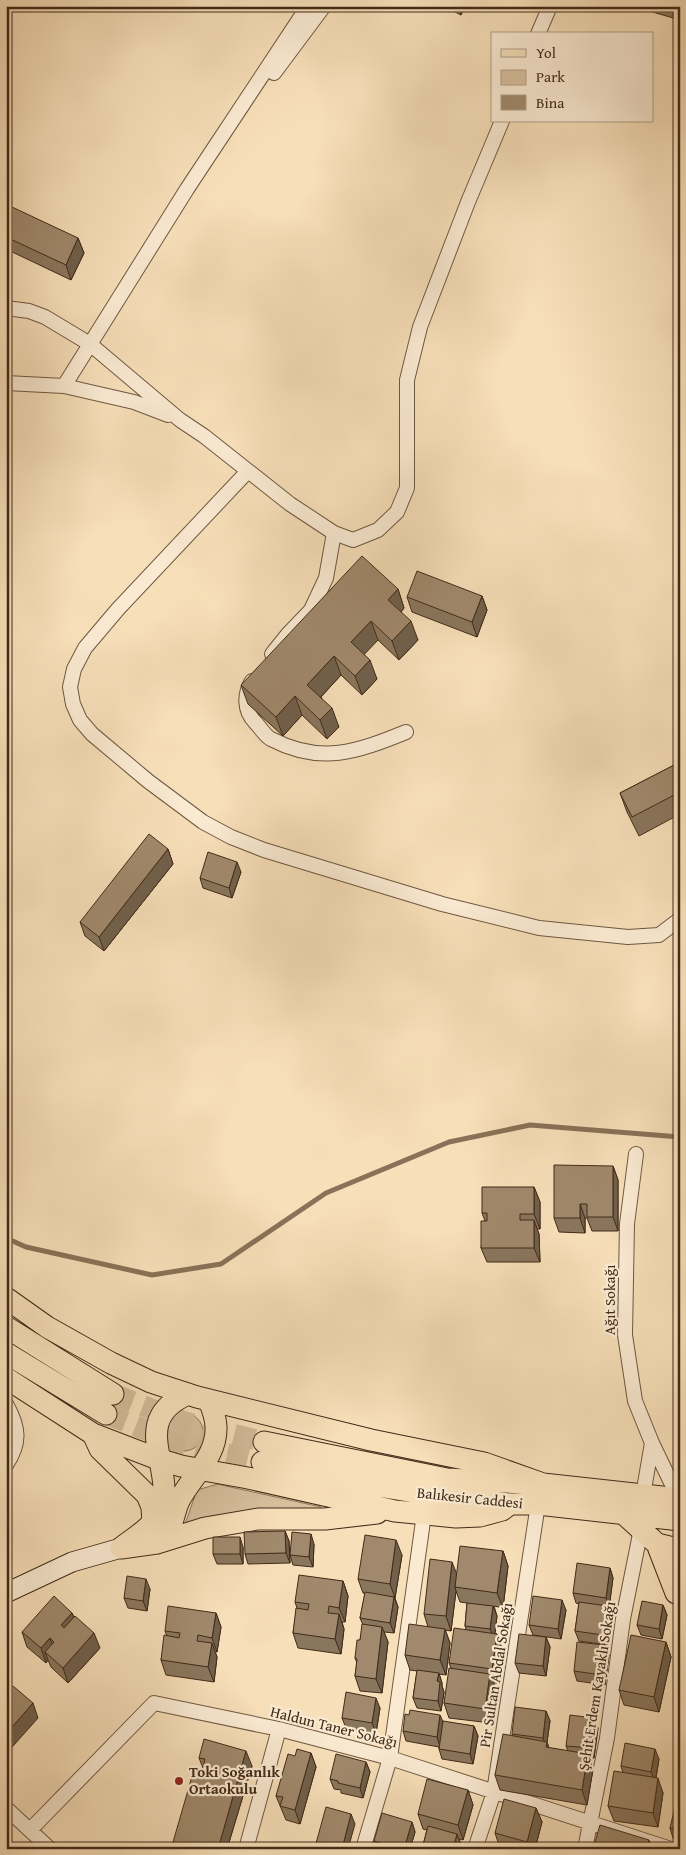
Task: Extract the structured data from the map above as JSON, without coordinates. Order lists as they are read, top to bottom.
{
  "streets": {
    "main road": ["Balıkesir Caddesi"],
    "street": [
      "Ağıt Sokağı",
      "Pir Sultan Abdal Sokağı",
      "Şehit Erdem Kayaklı Sokağı",
      "Haldun Taner Sokağı"
    ]
  },
  "crossings": [
    ["Ağıt Sokağı", "Balıkesir Caddesi"],
    ["Balıkesir Caddesi", "Pir Sultan Abdal Sokağı"],
    ["Pir Sultan Abdal Sokağı", "Haldun Taner Sokağı"],
    ["Şehit Erdem Kayaklı Sokağı", "Haldun Taner Sokağı"]
  ],
  "places": ["Toki Soğanlık Ortaokulu"],
  "legend": ["Yol", "Park", "Bina"]
}
